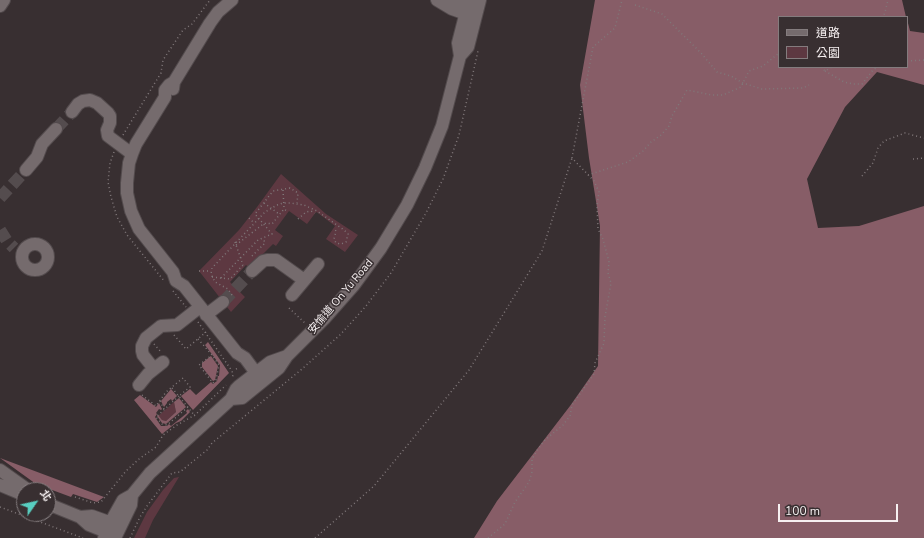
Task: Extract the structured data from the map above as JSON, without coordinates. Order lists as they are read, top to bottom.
{
  "streets": {
    "street": ["安愉道 On Yu Road"]
  },
  "legend": ["道路", "公園"],
  "scale_bar": "100 m",
  "north": "top right"
}
